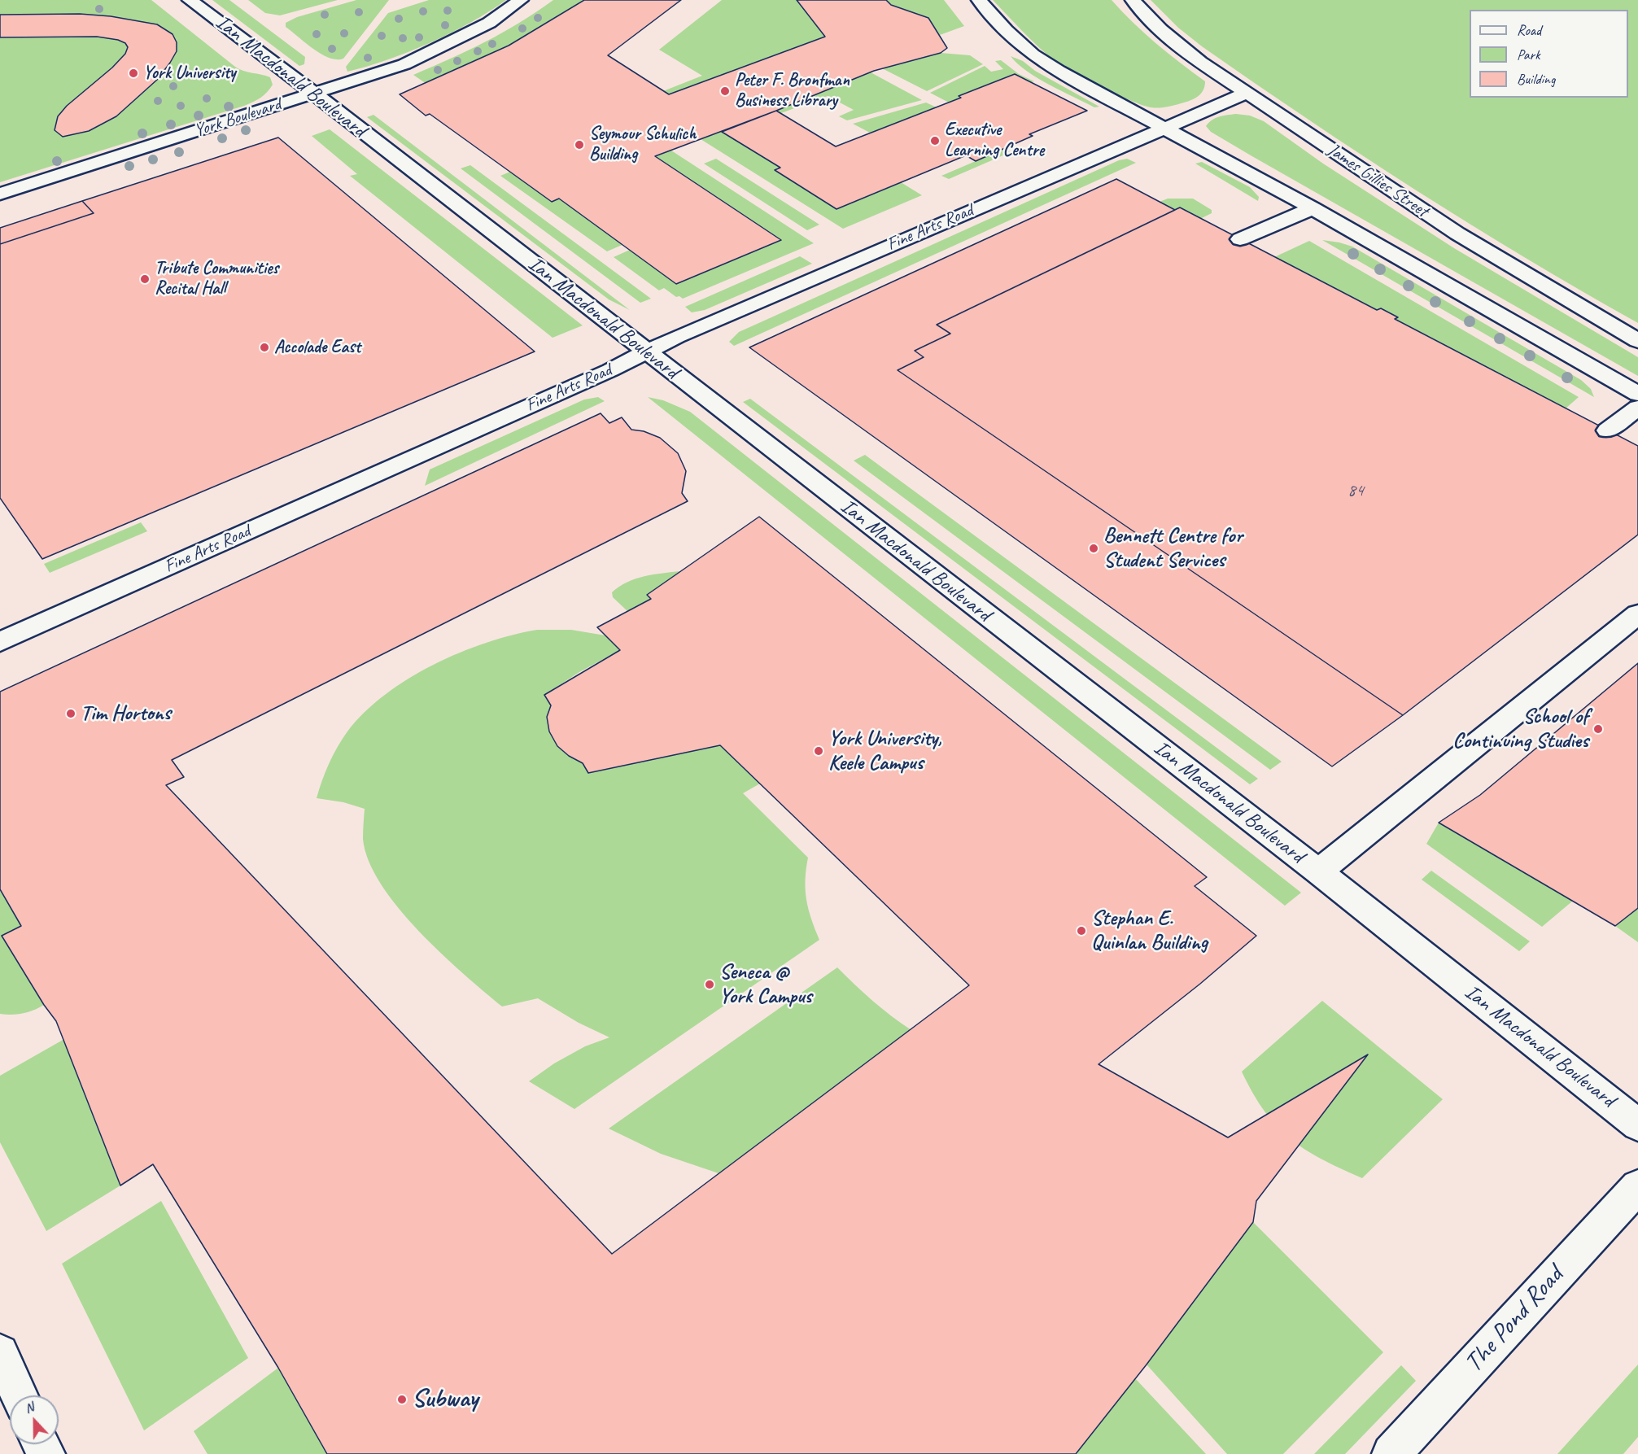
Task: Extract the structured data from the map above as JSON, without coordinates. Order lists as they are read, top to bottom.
{
  "streets": {
    "street": [
      "Ian Macdonald Boulevard",
      "York Boulevard",
      "James Gillies Street",
      "Fine Arts Road",
      "The Pond Road"
    ]
  },
  "crossings": [
    ["Ian Macdonald Boulevard", "York Boulevard"],
    ["Ian Macdonald Boulevard", "Fine Arts Road"],
    ["James Gillies Street", "Fine Arts Road"]
  ],
  "places": [
    "York University",
    "Peter F. Bronfman Business Library",
    "Executive Learning Centre",
    "Seymour Schulich Building",
    "Tribute Communities Recital Hall",
    "Accolade East",
    "Bennett Centre for Student Services",
    "Tim Hortons",
    "School of Continuing Studies",
    "York University, Keele Campus",
    "Stephan E. Quinlan Building",
    "Seneca @ York Campus",
    "Subway"
  ],
  "house_numbers": ["84"],
  "legend": ["Road", "Park", "Building"],
  "north": "top"
}
